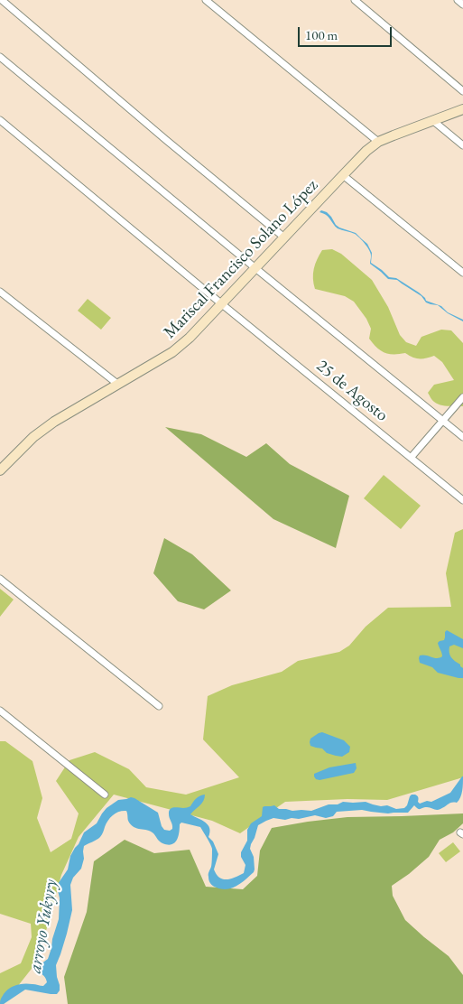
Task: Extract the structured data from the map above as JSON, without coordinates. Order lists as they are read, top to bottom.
{
  "streets": {
    "main road": ["Mariscal Francisco Solano López"],
    "street": ["25 de Agosto"]
  },
  "crossings": [
    ["Mariscal Francisco Solano López", "25 de Agosto"]
  ],
  "water": ["arroyo Yukyry"],
  "scale_bar": "100 m"
}
